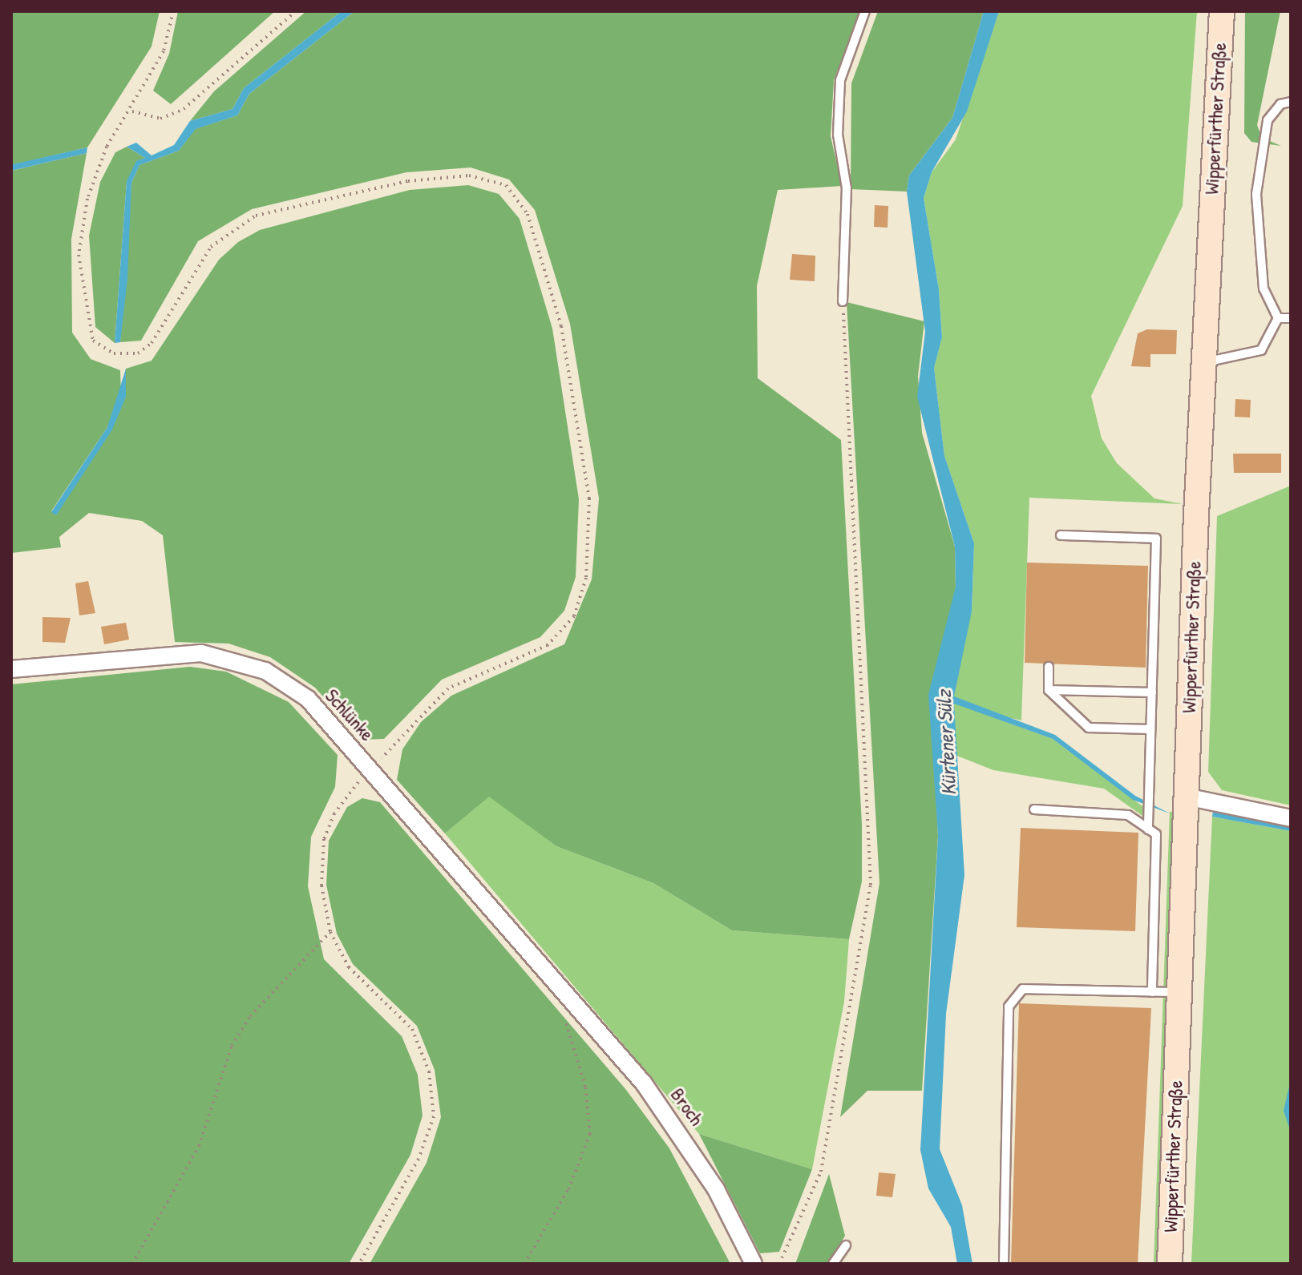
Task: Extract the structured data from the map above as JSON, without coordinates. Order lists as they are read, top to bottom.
{
  "streets": {
    "main road": ["Wipperfürther Straße"],
    "street": ["Schlünke", "Broch"]
  },
  "crossings": [
    ["Schlünke", "Broch"]
  ],
  "water": ["Kürtener Sülz"]
}
